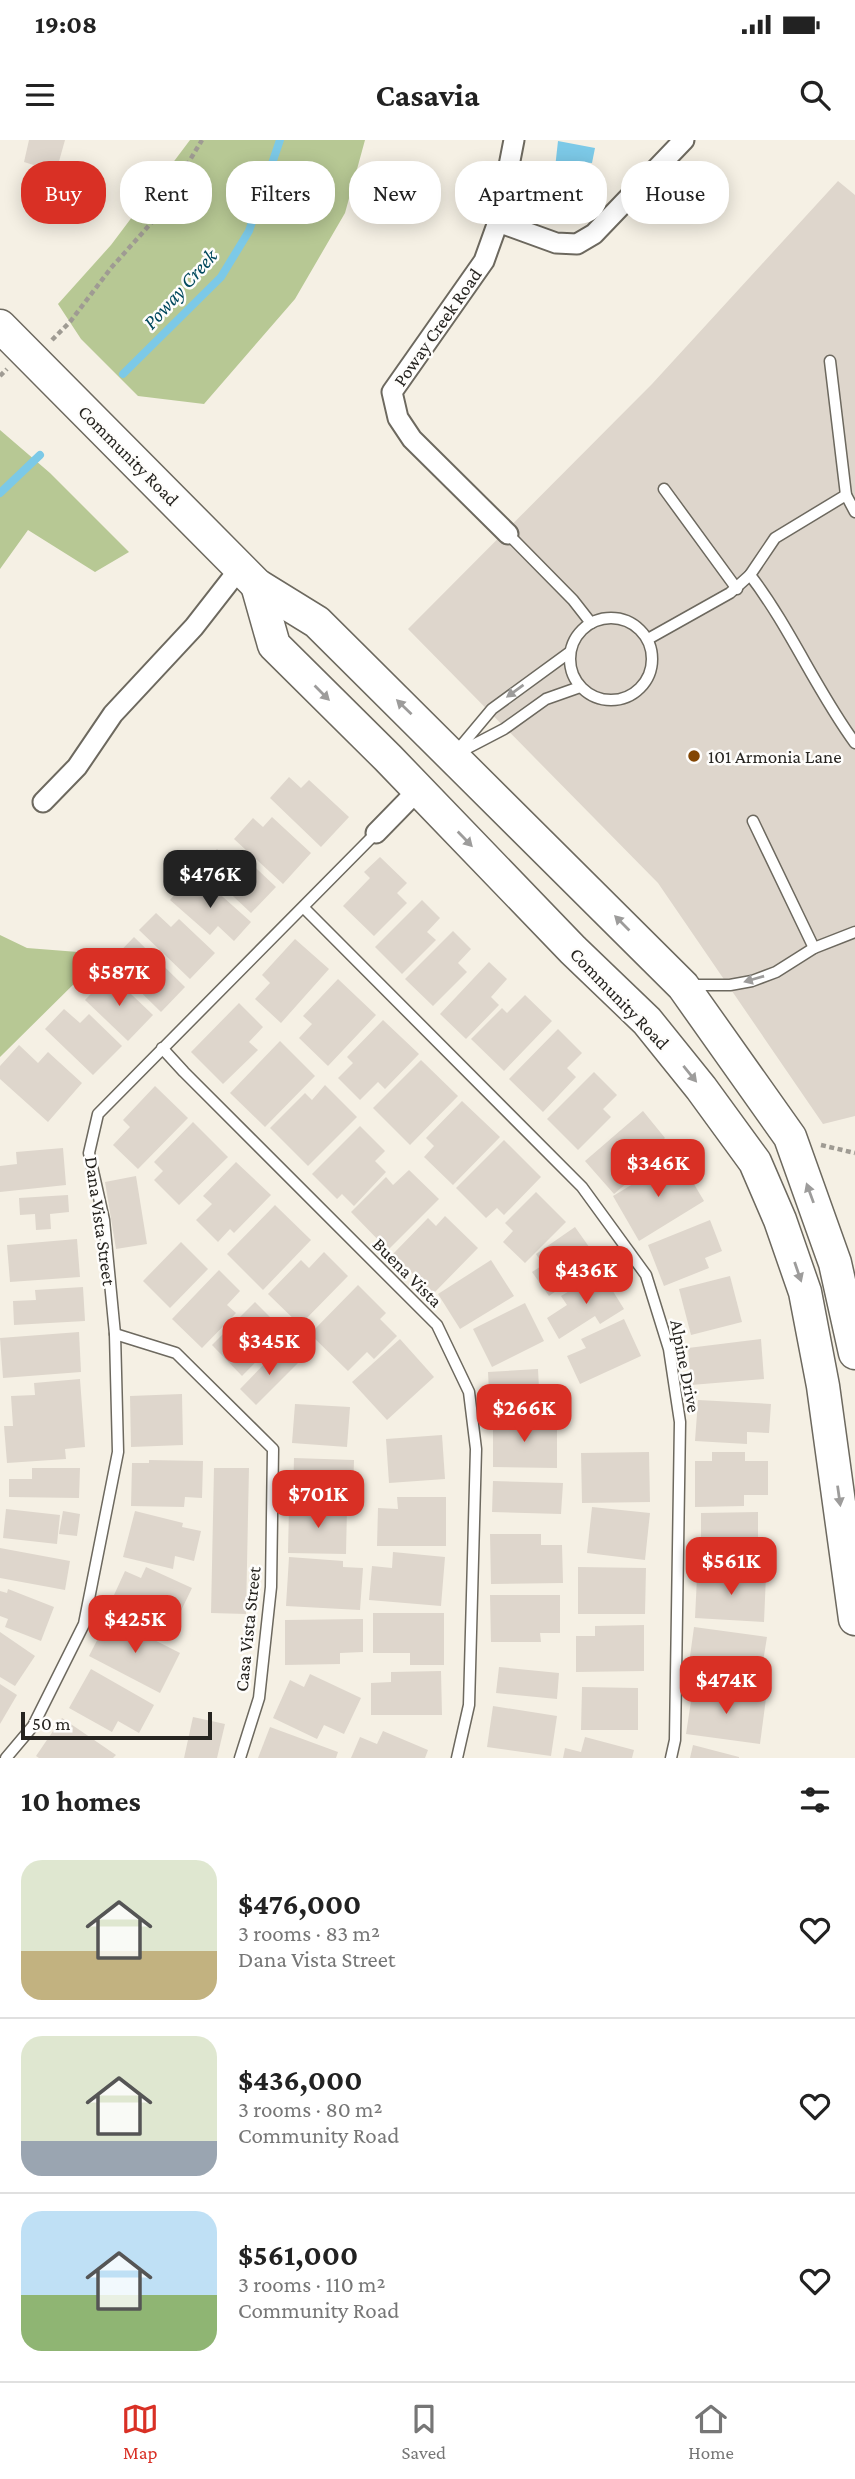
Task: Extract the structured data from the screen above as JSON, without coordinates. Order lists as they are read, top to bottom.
{
  "streets": {
    "main road": ["Community Road"],
    "street": ["Poway Creek Road", "Dana Vista Street"],
    "lane": ["Buena Vista", "Alpine Drive", "Casa Vista Street"]
  },
  "crossings": [
    ["Community Road", "Dana Vista Street"],
    ["Dana Vista Street", "Buena Vista"],
    ["Dana Vista Street", "Alpine Drive"],
    ["Dana Vista Street", "Casa Vista Street"]
  ],
  "water": ["Poway Creek"],
  "places": ["101 Armonia Lane"],
  "scale_bar": "50 m",
  "page": {
    "status": "19:08",
    "header": "Casavia",
    "chip": [
      "Buy",
      "Rent",
      "Filters",
      "New",
      "Apartment",
      "House"
    ],
    "price": [
      "$476K",
      "$587K",
      "$346K",
      "$436K",
      "$345K",
      "$266K",
      "$701K",
      "$561K",
      "$425K",
      "$474K"
    ],
    "scale": "50 m",
    "heading": "10 homes",
    "list": [
      {
        "name": "$476,000",
        "note": "3 rooms · 83 m² · Dana Vista Street"
      },
      {
        "name": "$436,000",
        "note": "3 rooms · 80 m² · Community Road"
      },
      {
        "name": "$561,000",
        "note": "3 rooms · 110 m² · Community Road"
      }
    ],
    "tabs": ["Map", "Saved", "Home"]
  }
}
